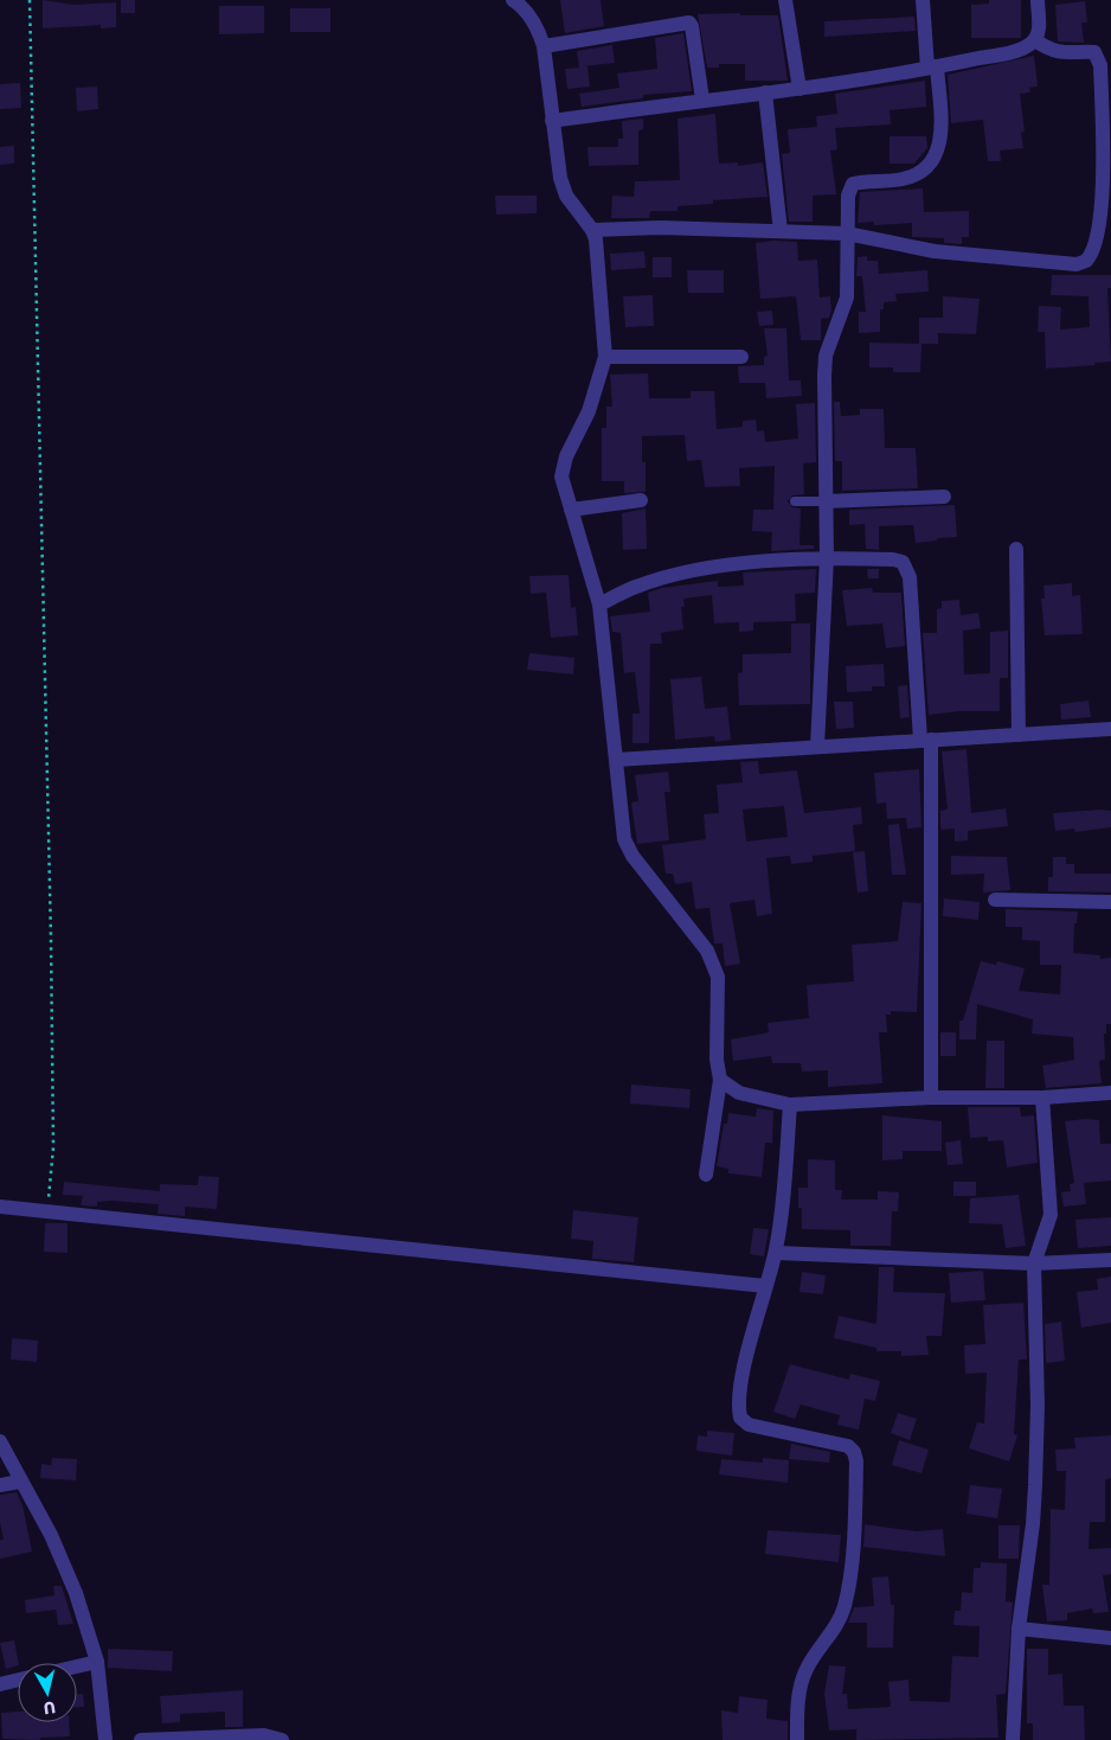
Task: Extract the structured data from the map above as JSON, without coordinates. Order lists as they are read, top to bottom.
{
  "north": "bottom"
}
